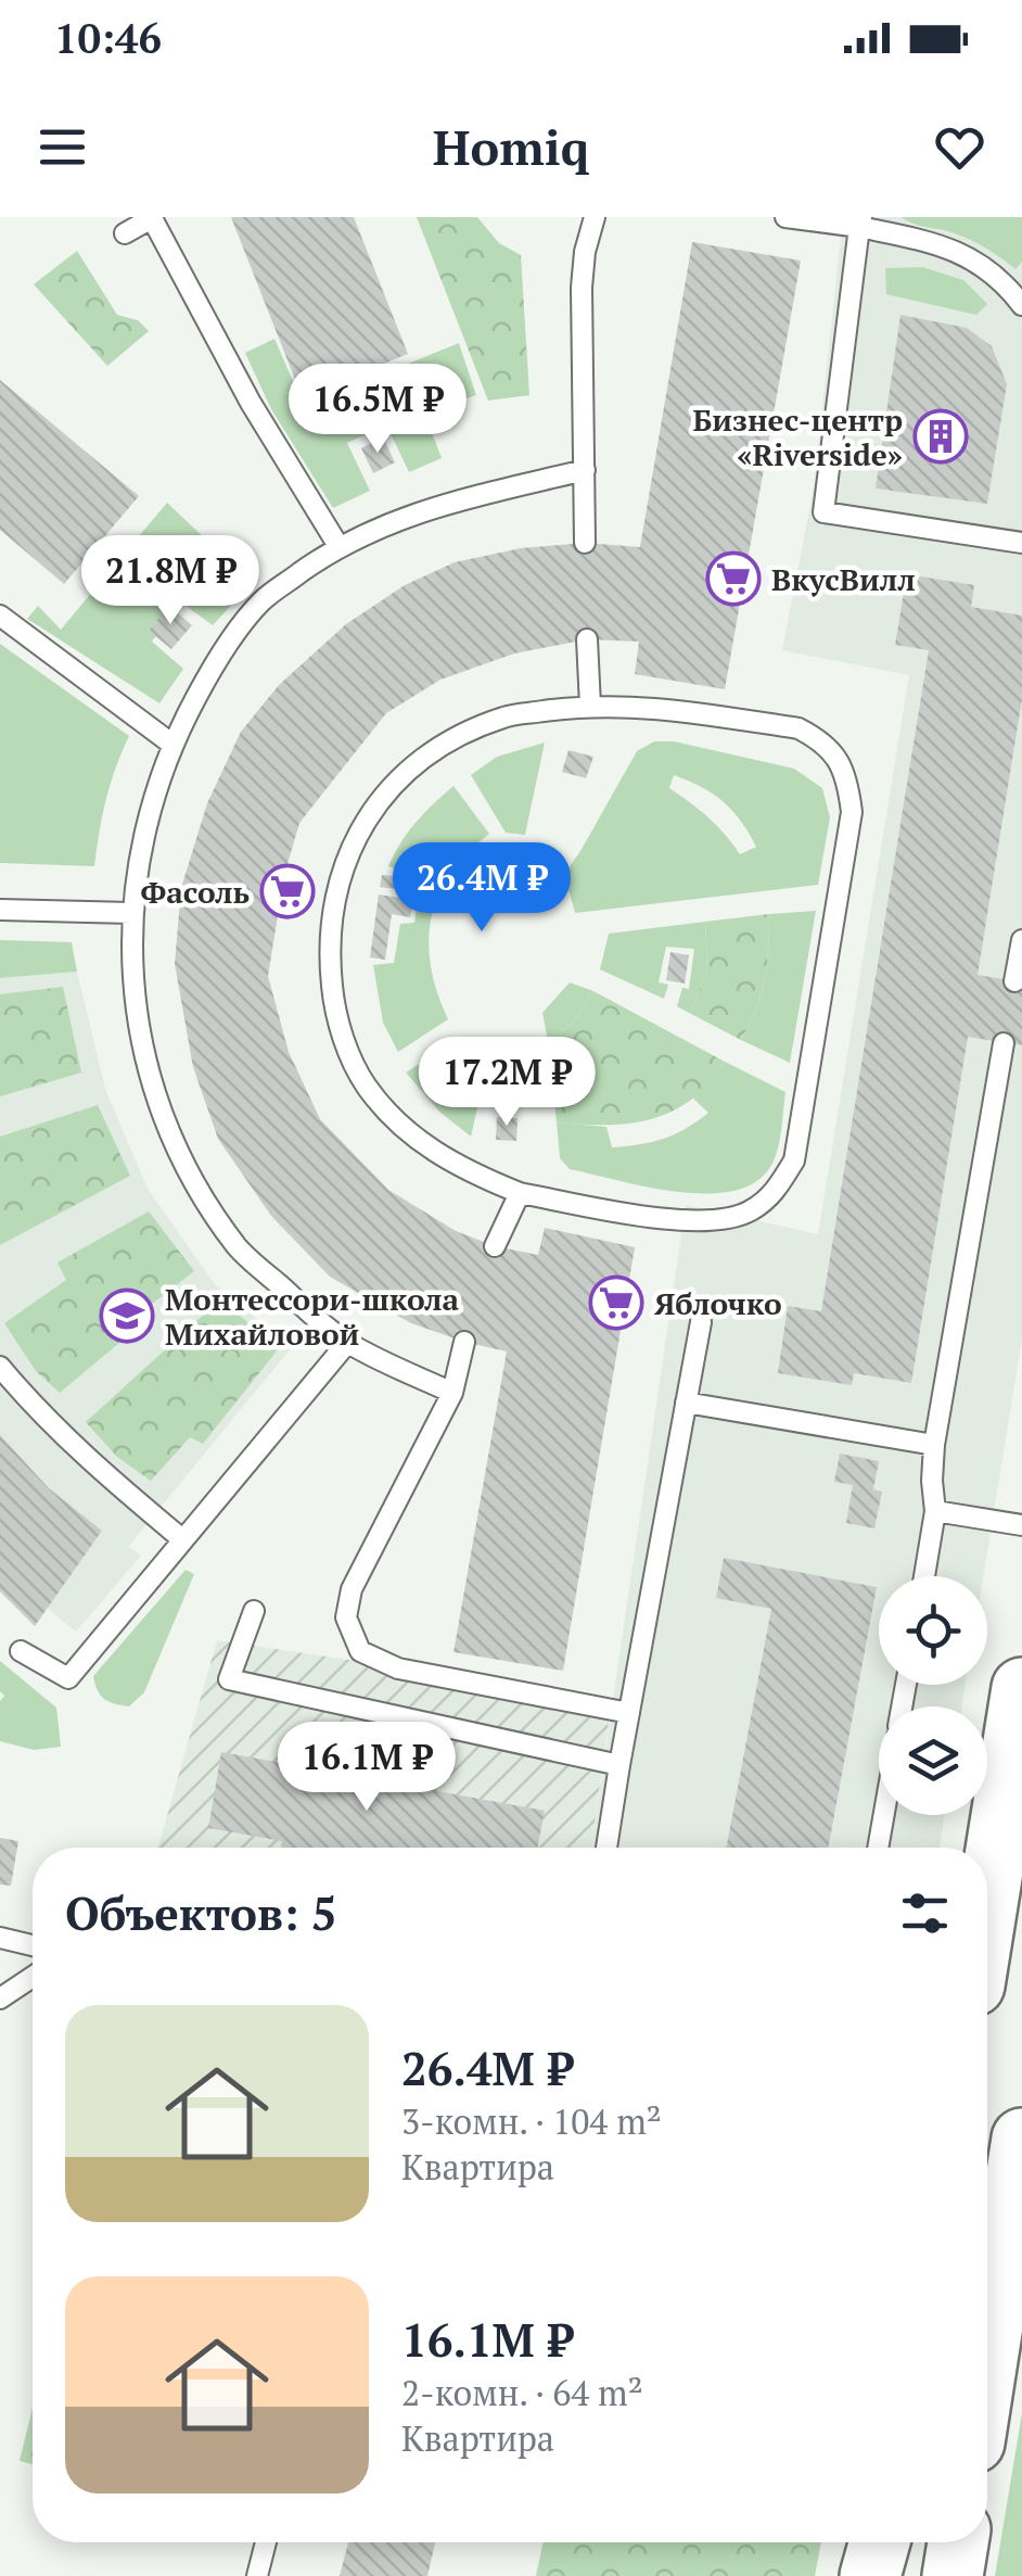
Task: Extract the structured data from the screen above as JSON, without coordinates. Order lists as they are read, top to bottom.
{
  "places": {
    "building": ["Бизнес-центр «Riverside»"],
    "supermarket": ["ВкусВилл", "Фасоль", "Яблочко"],
    "school or university": ["Монтессори-школа Михайловой"]
  },
  "page": {
    "status": "10:46",
    "header": "Homiq",
    "price": [
      "16.5M ₽",
      "21.8M ₽",
      "26.4M ₽",
      "17.2M ₽",
      "16.1M ₽"
    ],
    "heading": "Объектов: 5",
    "list": [
      {
        "name": "26.4M ₽",
        "note": "3-комн. · 104 m² · Квартира"
      },
      {
        "name": "16.1M ₽",
        "note": "2-комн. · 64 m² · Квартира"
      }
    ]
  }
}
